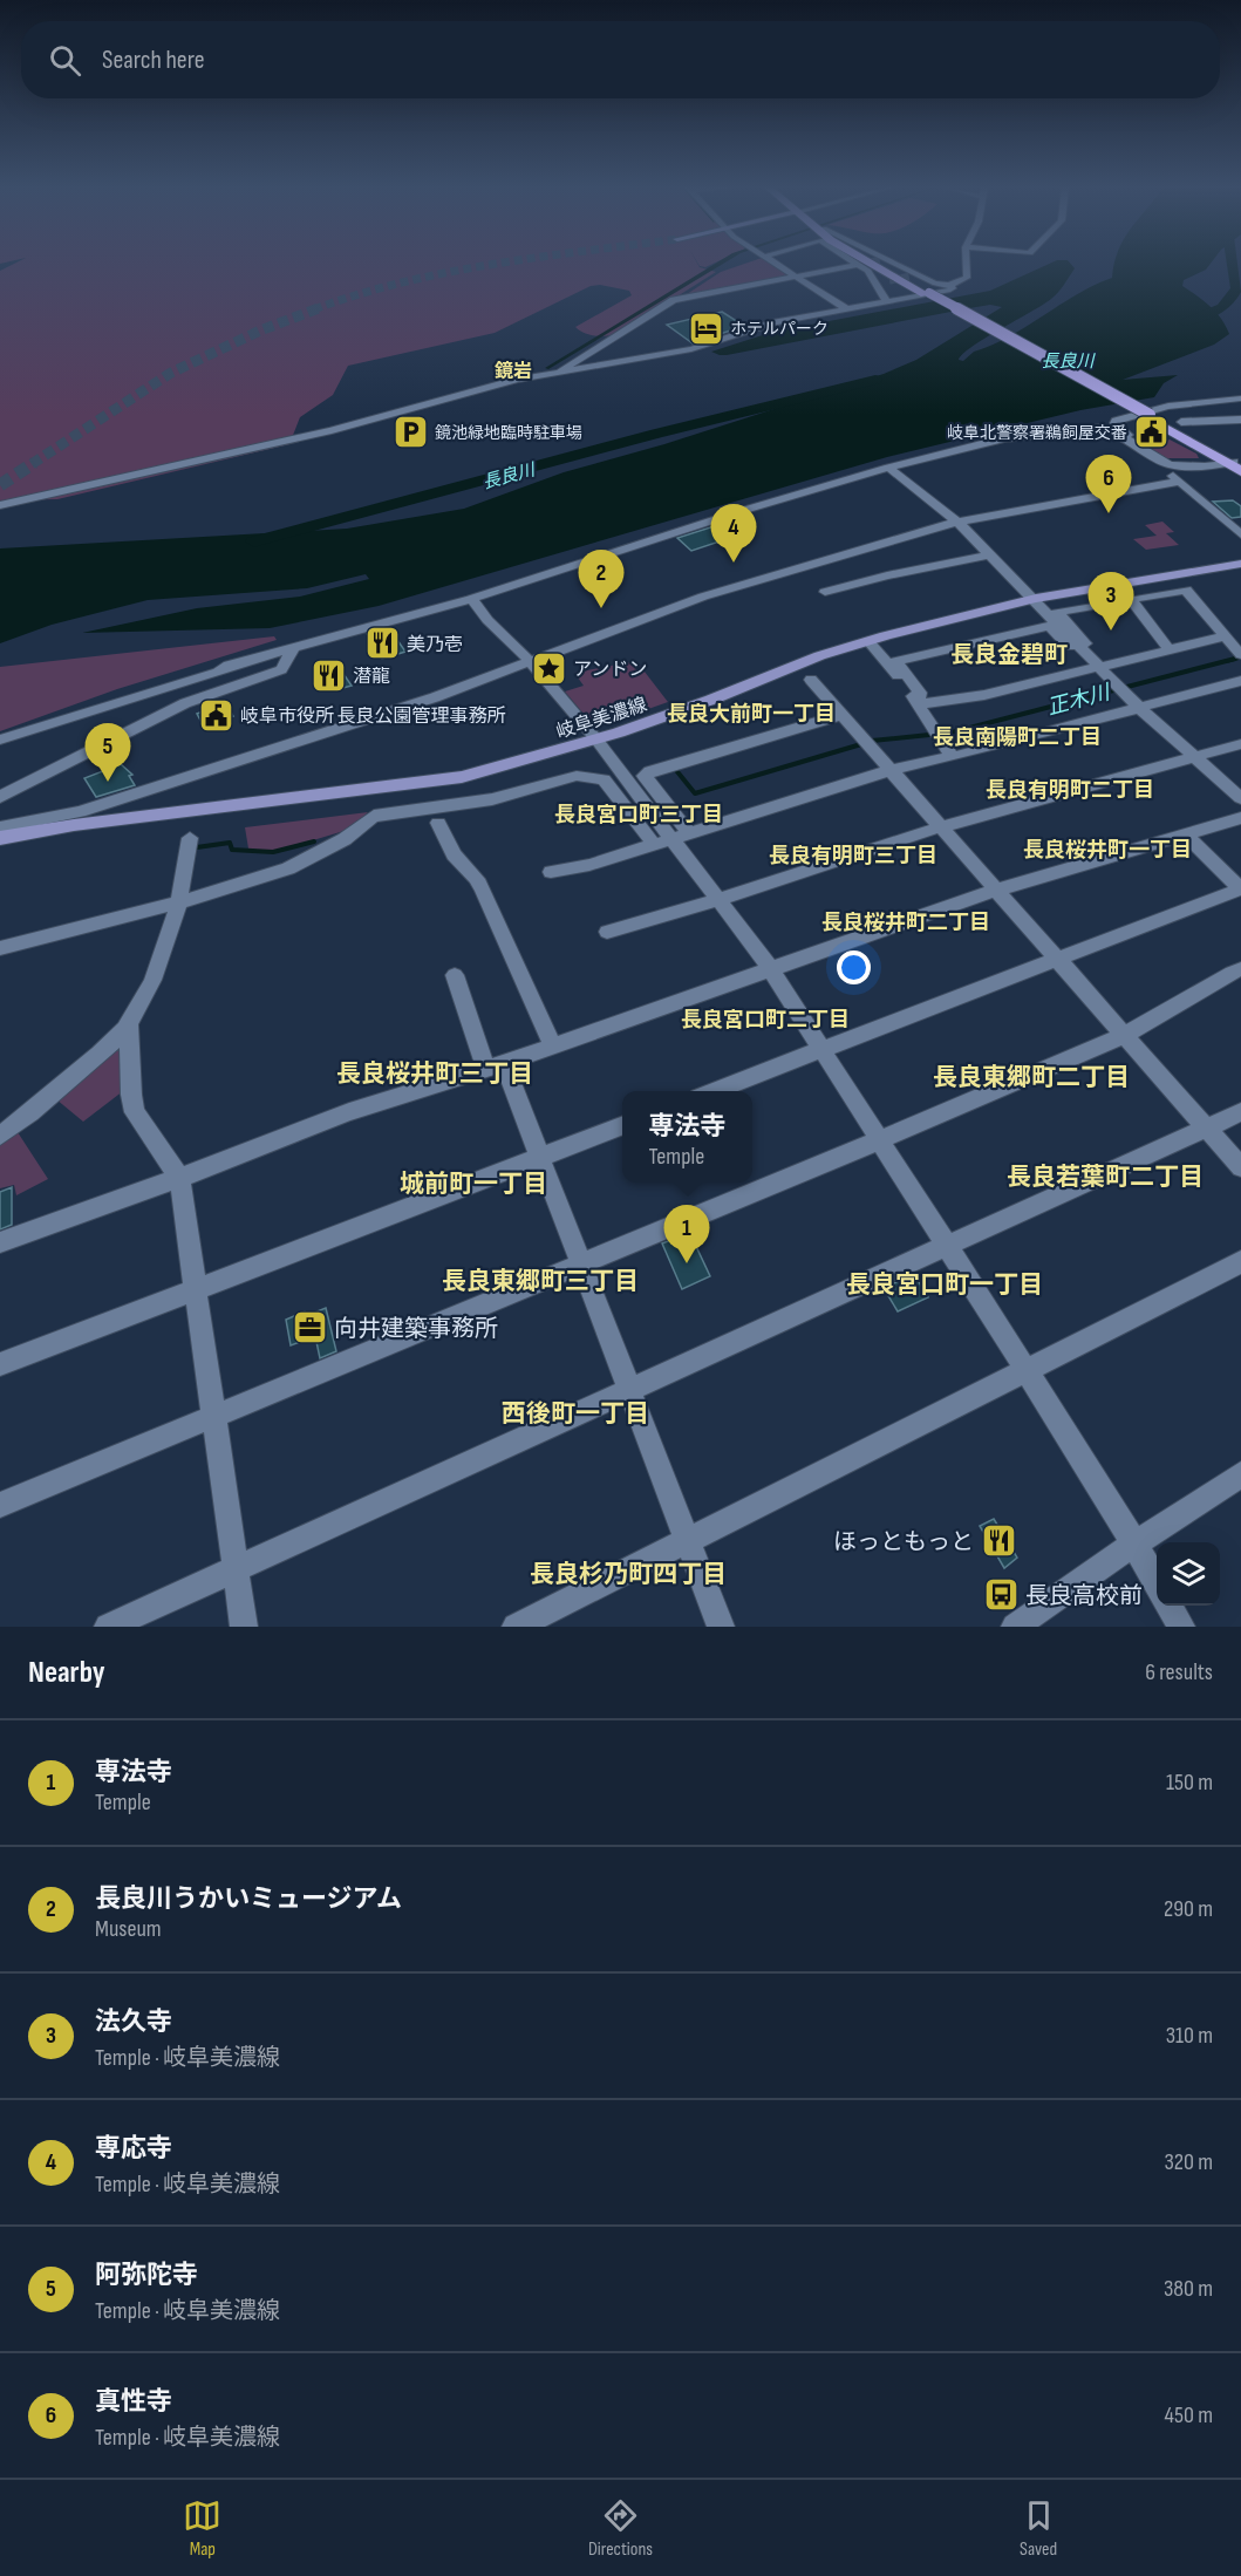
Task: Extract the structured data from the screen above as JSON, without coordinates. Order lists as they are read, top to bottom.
{
  "streets": {
    "main road": ["岐阜美濃線"]
  },
  "districts": [
    "鏡岩",
    "長良金碧町",
    "長良大前町一丁目",
    "長良南陽町二丁目",
    "長良有明町二丁目",
    "長良宮口町三丁目",
    "長良桜井町一丁目",
    "長良有明町三丁目",
    "長良桜井町二丁目",
    "長良宮口町二丁目",
    "長良桜井町三丁目",
    "長良東郷町二丁目",
    "長良若葉町二丁目",
    "城前町一丁目",
    "長良東郷町三丁目",
    "長良宮口町一丁目",
    "西後町一丁目",
    "長良杉乃町四丁目"
  ],
  "water": ["長良川", "正木川"],
  "places": {
    "hotel": ["ホテルパーク"],
    "parking": ["鏡池緑地臨時駐車場"],
    "public building": ["岐阜北警察署鵜飼屋交番", "岐阜市役所 長良公園管理事務所"],
    "restaurant": ["美乃壱", "潜龍", "ほっともっと"],
    "place": ["アンドン"],
    "office": ["向井建築事務所"],
    "bus stop": ["長良高校前"]
  },
  "page": {
    "search": "Search here",
    "pins": [
      "6",
      "4",
      "2",
      "3",
      "5",
      "1"
    ],
    "popup": ["専法寺", "Temple"],
    "heading": ["Nearby", "6 results"],
    "list": [
      {
        "mark": "1",
        "name": "専法寺",
        "note": "Temple",
        "value": "150 m"
      },
      {
        "mark": "2",
        "name": "長良川うかいミュージアム",
        "note": "Museum",
        "value": "290 m"
      },
      {
        "mark": "3",
        "name": "法久寺",
        "note": "Temple · 岐阜美濃線",
        "value": "310 m"
      },
      {
        "mark": "4",
        "name": "専応寺",
        "note": "Temple · 岐阜美濃線",
        "value": "320 m"
      },
      {
        "mark": "5",
        "name": "阿弥陀寺",
        "note": "Temple · 岐阜美濃線",
        "value": "380 m"
      },
      {
        "mark": "6",
        "name": "真性寺",
        "note": "Temple · 岐阜美濃線",
        "value": "450 m"
      }
    ],
    "nav": ["Map", "Directions", "Saved"]
  }
}
